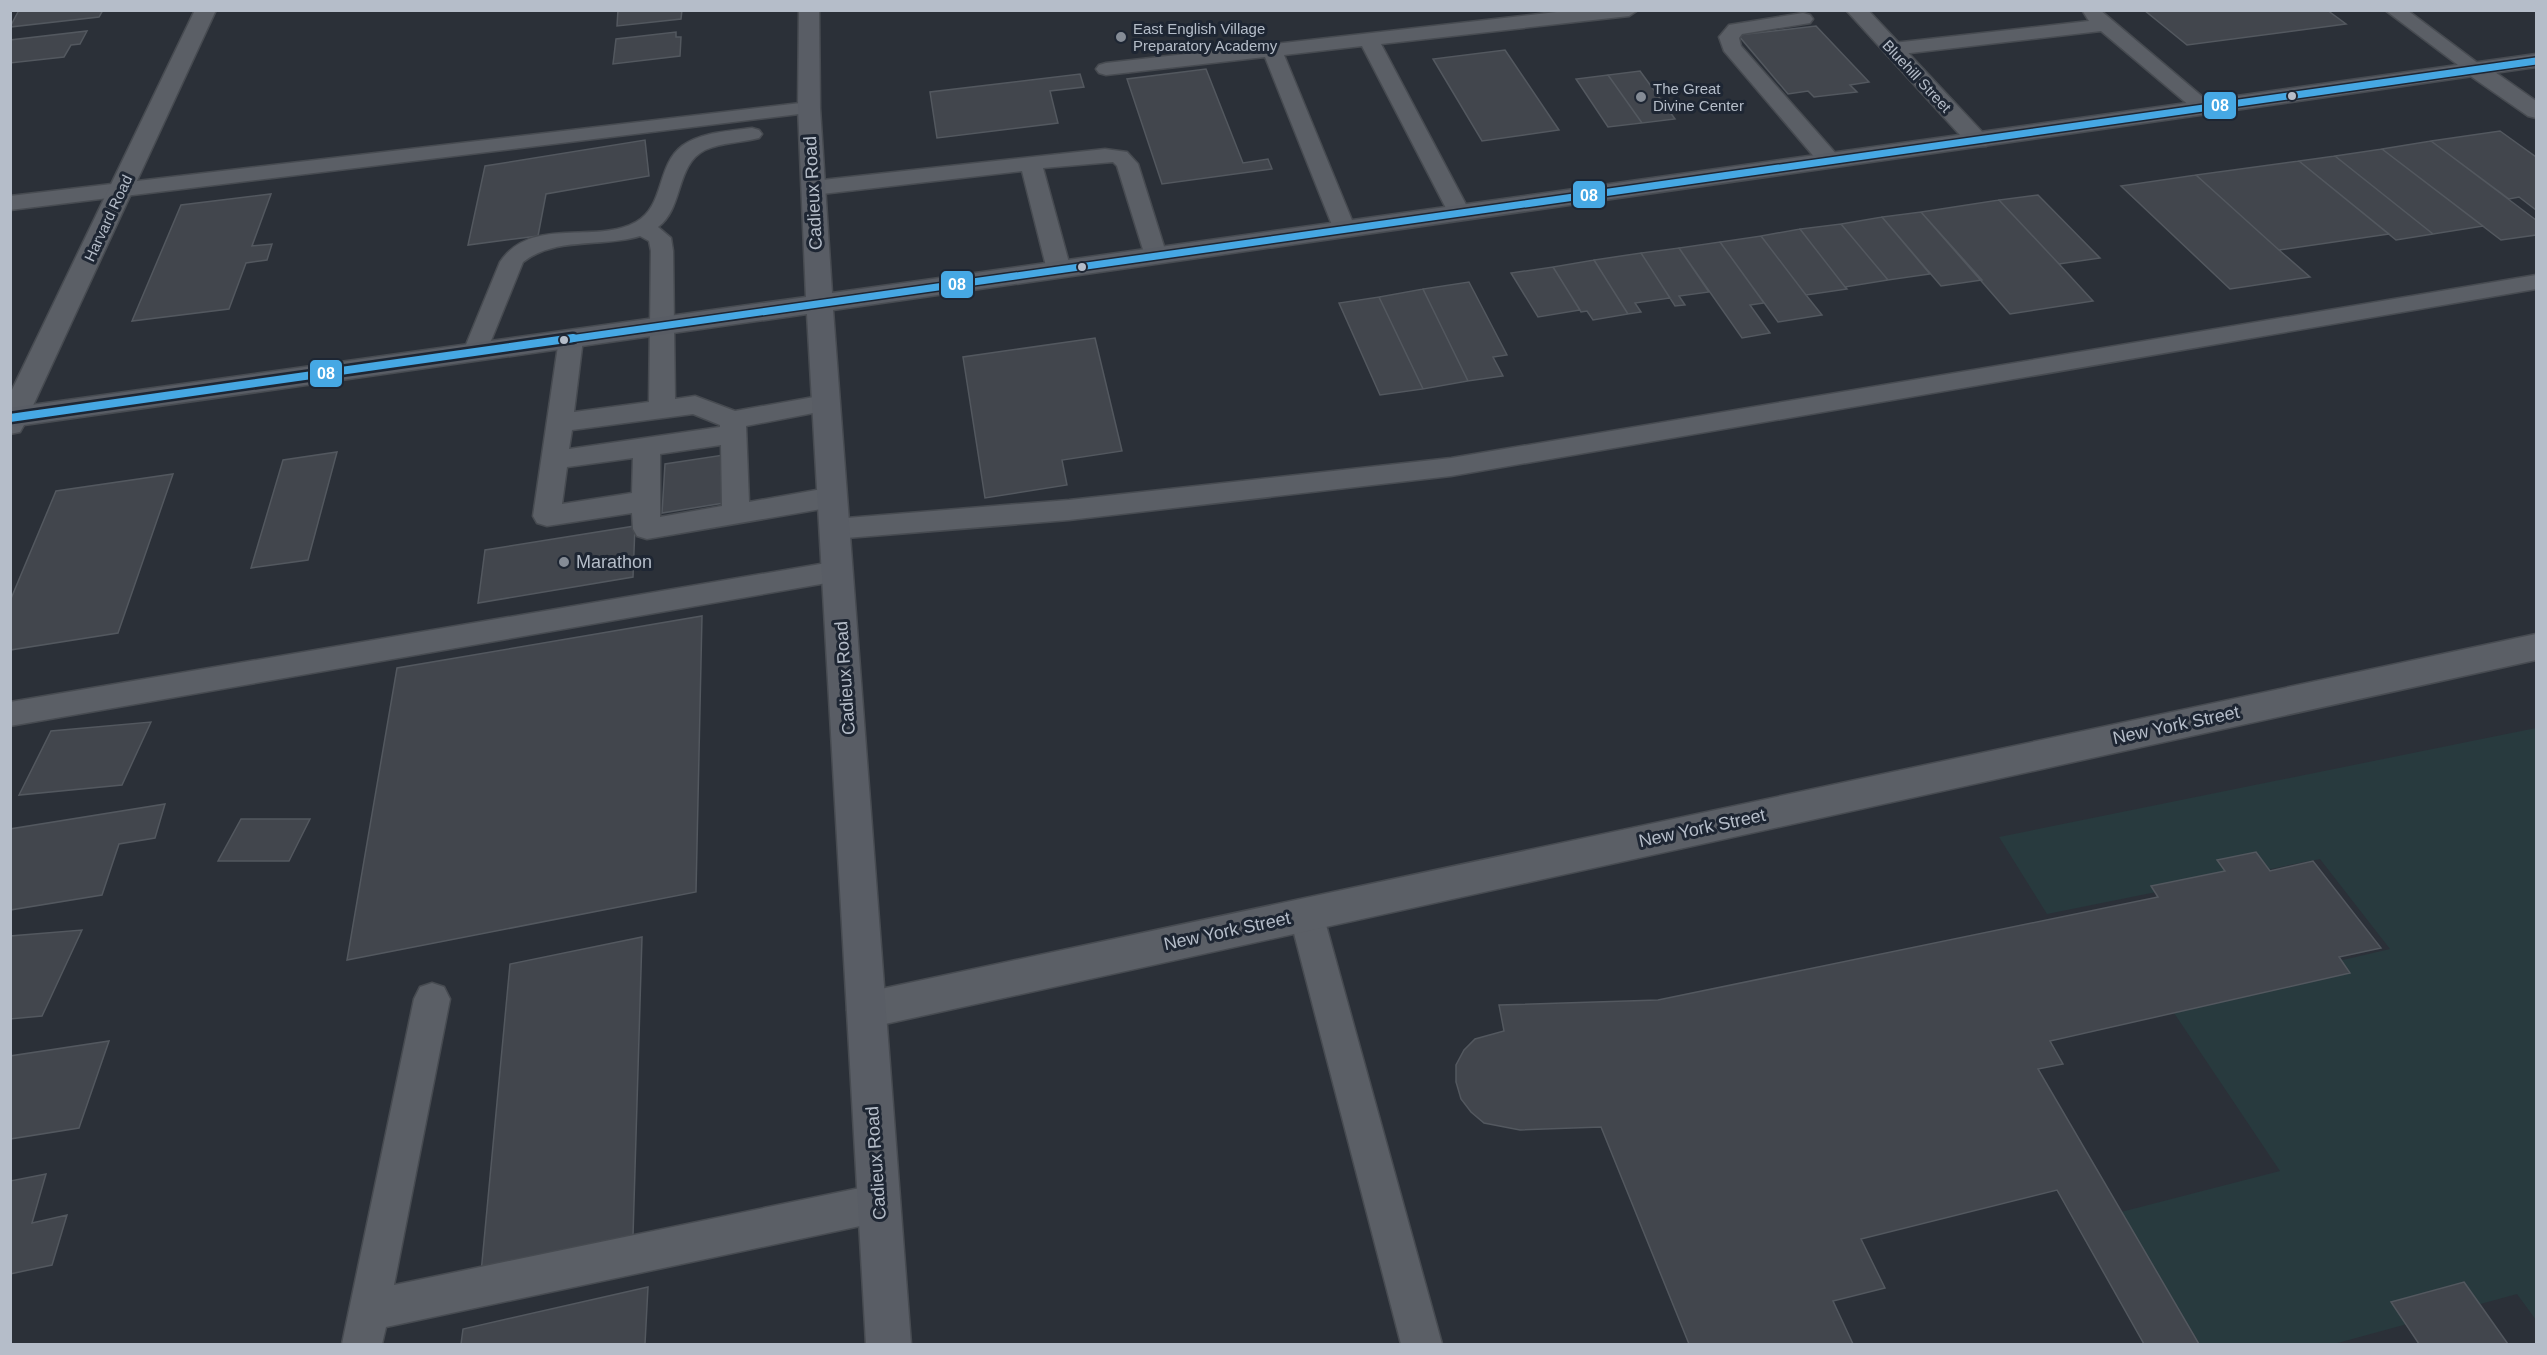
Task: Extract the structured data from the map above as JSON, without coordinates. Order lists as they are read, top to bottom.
{
  "streets": {
    "main road": ["Cadieux Road"],
    "street": ["Bluehill Street", "Harvard Road", "New York Street"]
  },
  "crossings": [
    ["Cadieux Road", "New York Street"]
  ],
  "places": ["East English Village Preparatory Academy", "The Great Divine Center", "Marathon"],
  "lines": ["transit line 08"]
}
